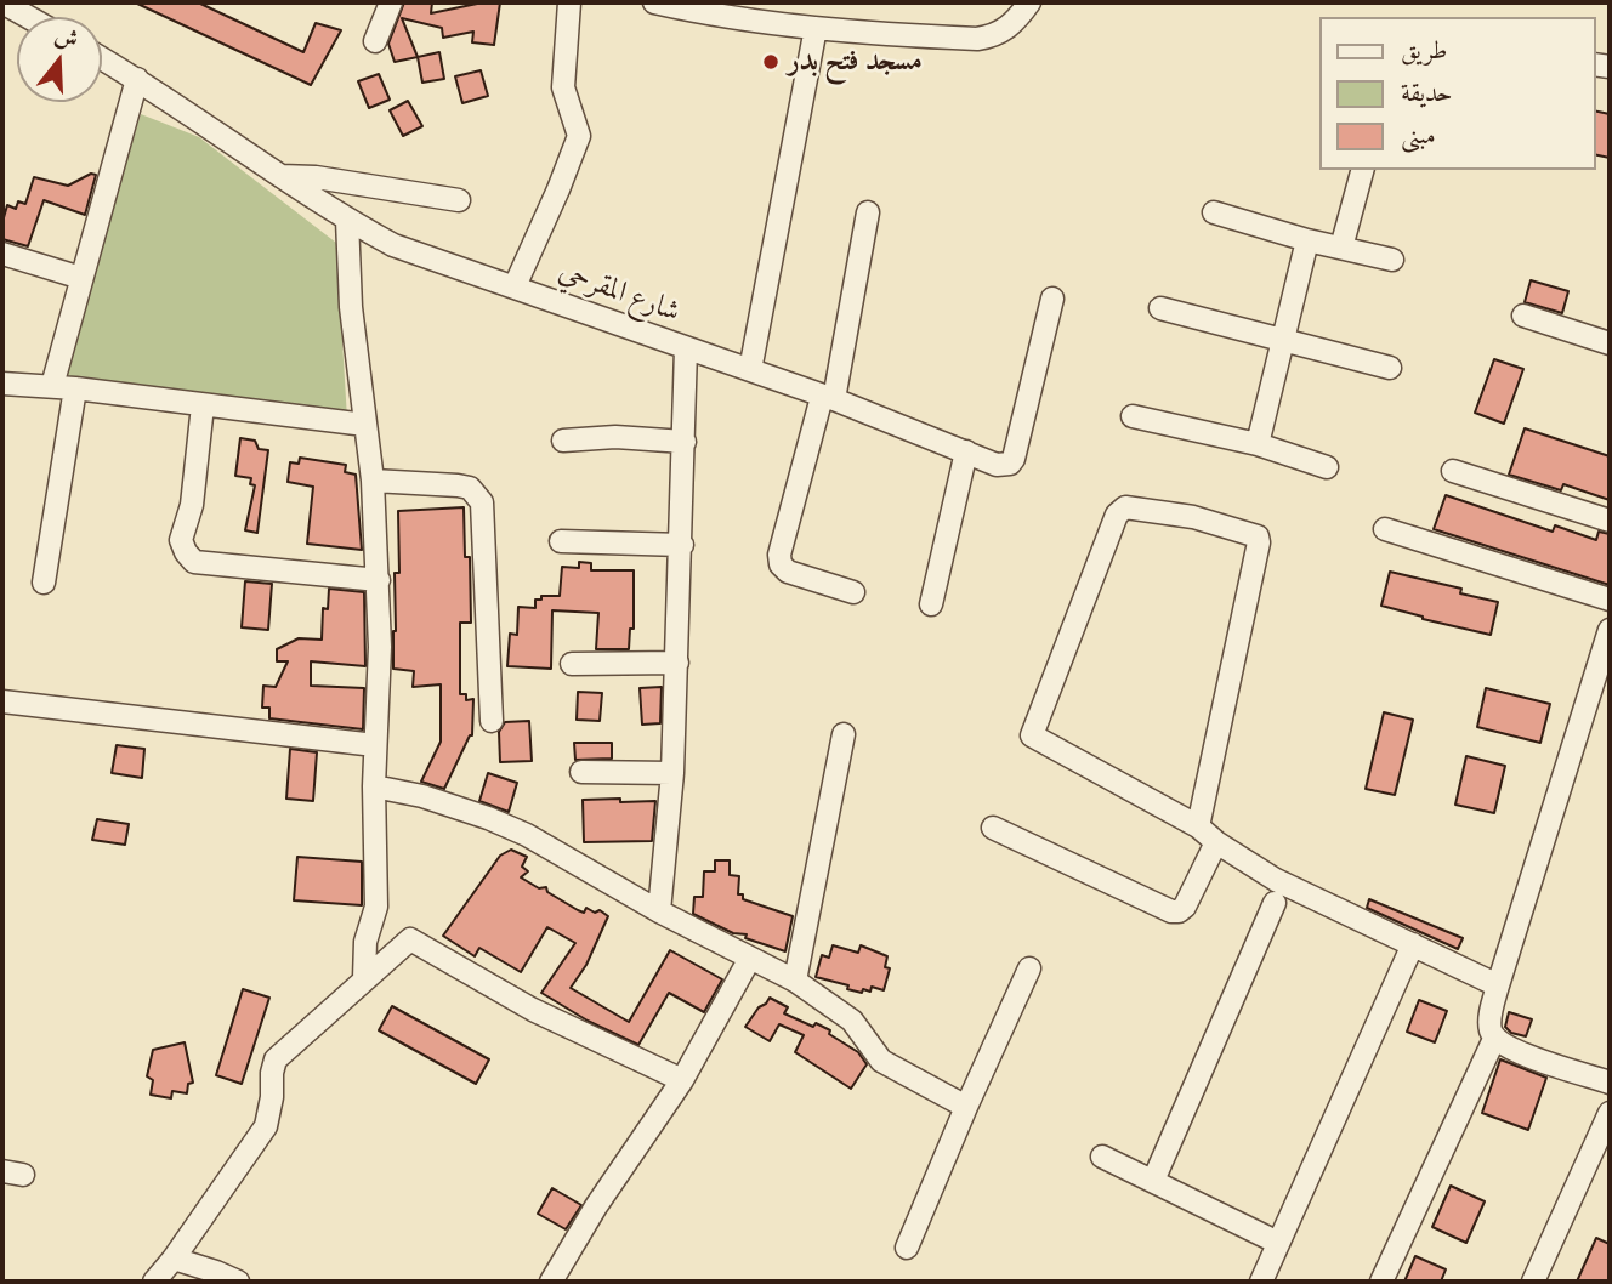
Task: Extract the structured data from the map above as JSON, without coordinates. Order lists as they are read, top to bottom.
{
  "streets": {
    "street": ["شارع المقرحي"]
  },
  "places": ["مسجد فتح بدر"],
  "legend": ["طريق", "حديقة", "مبنى"],
  "north": "top"
}
